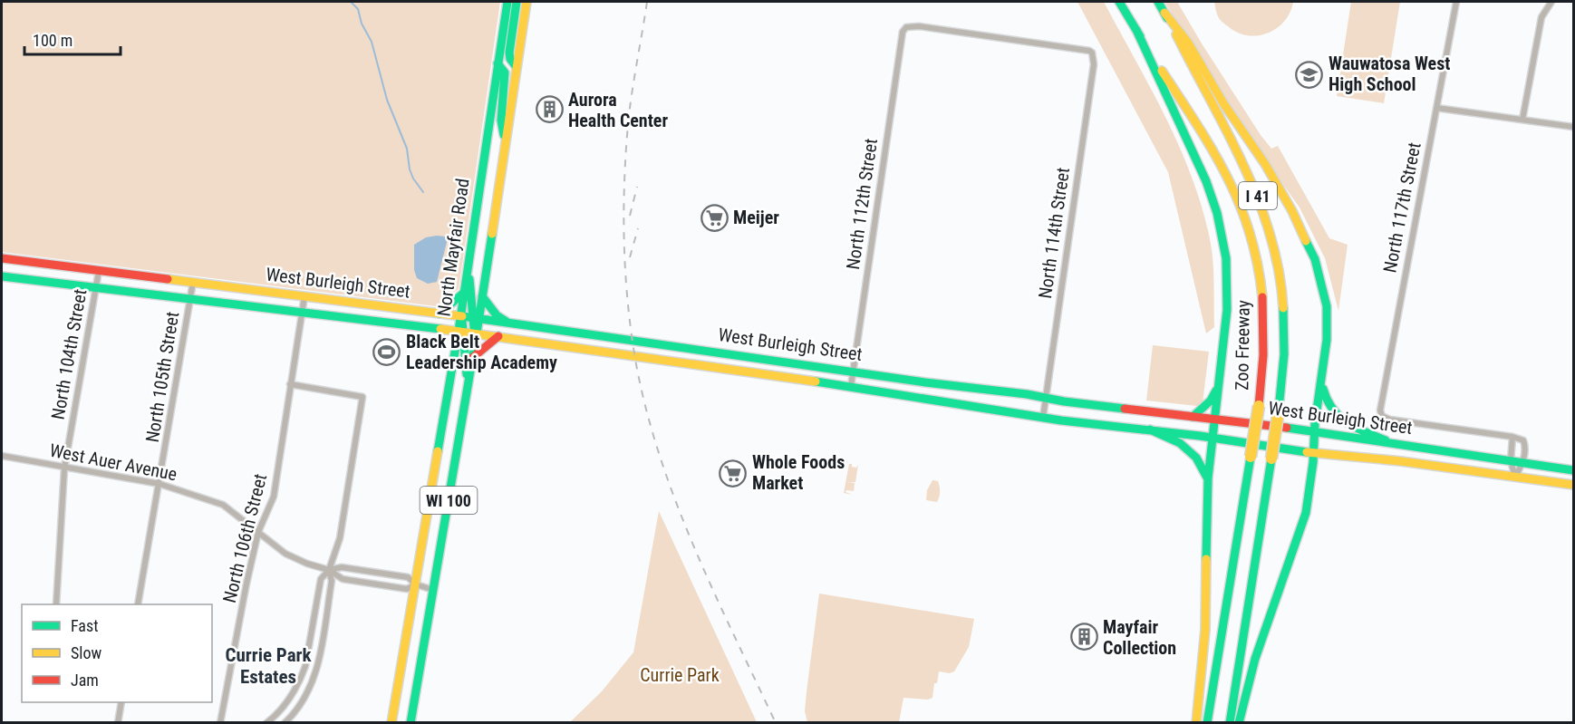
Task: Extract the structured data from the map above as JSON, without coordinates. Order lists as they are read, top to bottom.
{
  "streets": {
    "main road": [
      "I 41",
      "North Mayfair Road",
      "West Burleigh Street",
      "Zoo Freeway",
      "WI 100"
    ],
    "street": [
      "North 112th Street",
      "North 117th Street",
      "North 114th Street",
      "North 104th Street",
      "North 105th Street",
      "West Auer Avenue",
      "North 106th Street"
    ]
  },
  "crossings": [
    ["North 112th Street", "North 114th Street"],
    ["North 112th Street", "West Burleigh Street"],
    ["North 114th Street", "West Burleigh Street"],
    ["North Mayfair Road", "West Burleigh Street"],
    ["North Mayfair Road", "West Auer Avenue"],
    ["West Burleigh Street", "North 104th Street"],
    ["West Burleigh Street", "North 105th Street"],
    ["West Burleigh Street", "North 106th Street"],
    ["North 104th Street", "West Auer Avenue"],
    ["North 105th Street", "West Auer Avenue"],
    ["West Auer Avenue", "North 106th Street"]
  ],
  "districts": ["Currie Park Estates"],
  "parks": ["Currie Park"],
  "places": {
    "school or university": ["Wauwatosa West High School"],
    "building": ["Aurora Health Center", "Mayfair Collection"],
    "supermarket": ["Meijer", "Whole Foods Market"],
    "sports": ["Black Belt Leadership Academy"]
  },
  "legend": ["Fast", "Slow", "Jam"],
  "scale_bar": "100 m"
}
